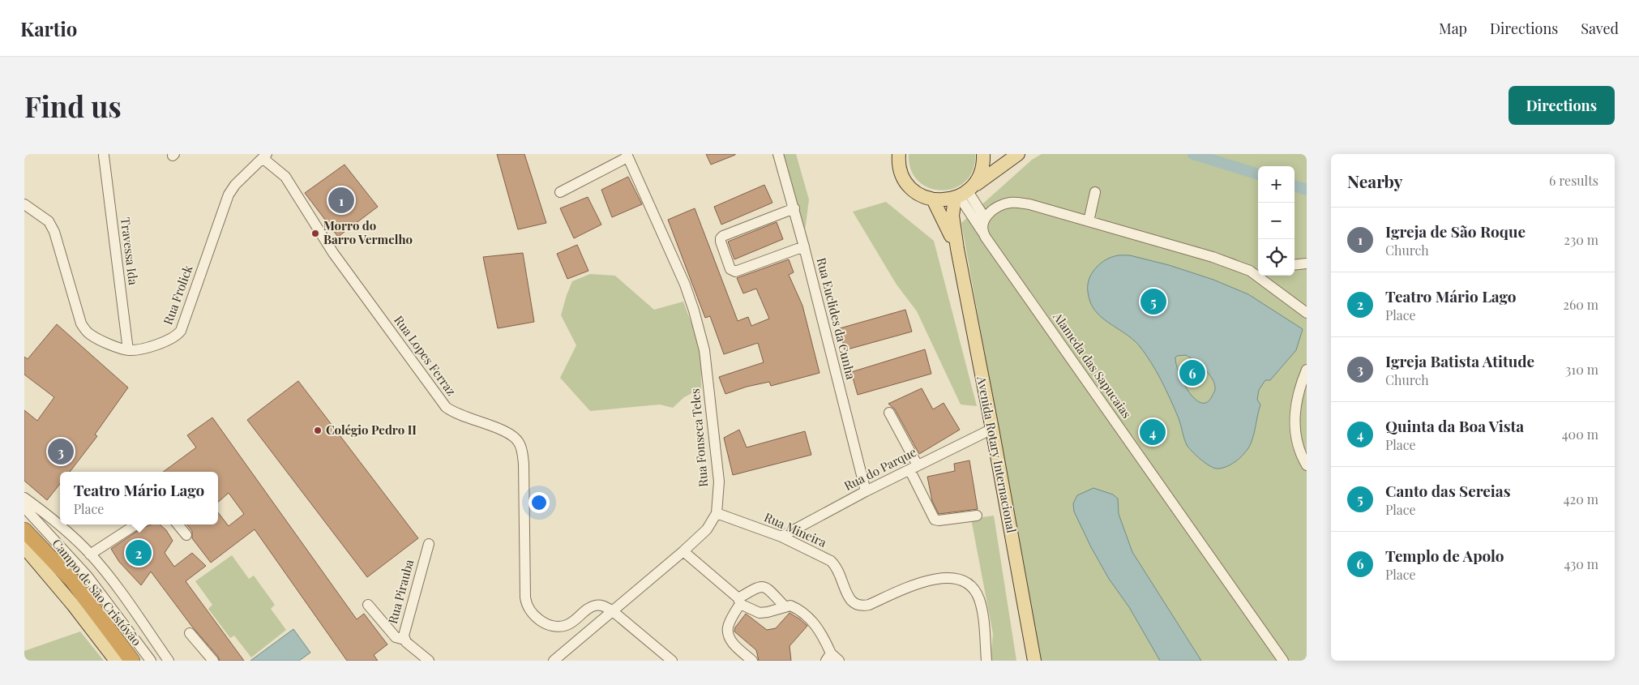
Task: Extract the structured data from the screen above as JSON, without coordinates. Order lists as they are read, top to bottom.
{
  "streets": {
    "main road": ["Avenida Rotary Internacional"],
    "street": [
      "Travessa Ida",
      "Rua Frolick",
      "Rua Euclides da Cunha",
      "Rua Lopes Ferraz",
      "Alameda das Sapucaias",
      "Rua Fonseca Teles",
      "Rua do Parque",
      "Rua Mineira",
      "Rua Pirauba",
      "Campo de São Cristóvão"
    ]
  },
  "crossings": [
    ["Travessa Ida", "Rua Frolick"],
    ["Rua Frolick", "Rua Lopes Ferraz"],
    ["Rua Euclides da Cunha", "Rua do Parque"],
    ["Rua Lopes Ferraz", "Rua Fonseca Teles"],
    ["Alameda das Sapucaias", "Avenida Rotary Internacional"],
    ["Rua Fonseca Teles", "Rua Mineira"],
    ["Avenida Rotary Internacional", "Rua do Parque"],
    ["Rua do Parque", "Rua Mineira"]
  ],
  "places": ["Morro do Barro Vermelho", "Colégio Pedro II"],
  "page": {
    "header": "Kartio",
    "nav": ["Map", "Directions", "Saved"],
    "buttons": "Directions",
    "title": "Find us",
    "heading": ["Nearby", "6 results"],
    "map_buttons": ["+", "−"],
    "pins": [
      "1",
      "5",
      "6",
      "4",
      "3",
      "2"
    ],
    "list": [
      {
        "mark": "1",
        "name": "Igreja de São Roque",
        "note": "Church",
        "value": "230 m"
      },
      {
        "mark": "2",
        "name": "Teatro Mário Lago",
        "note": "Place",
        "value": "260 m"
      },
      {
        "mark": "3",
        "name": "Igreja Batista Atitude",
        "note": "Church",
        "value": "310 m"
      },
      {
        "mark": "4",
        "name": "Quinta da Boa Vista",
        "note": "Place",
        "value": "400 m"
      },
      {
        "mark": "5",
        "name": "Canto das Sereias",
        "note": "Place",
        "value": "420 m"
      },
      {
        "mark": "6",
        "name": "Templo de Apolo",
        "note": "Place",
        "value": "430 m"
      }
    ],
    "popup": ["Teatro Mário Lago", "Place"]
  }
}
